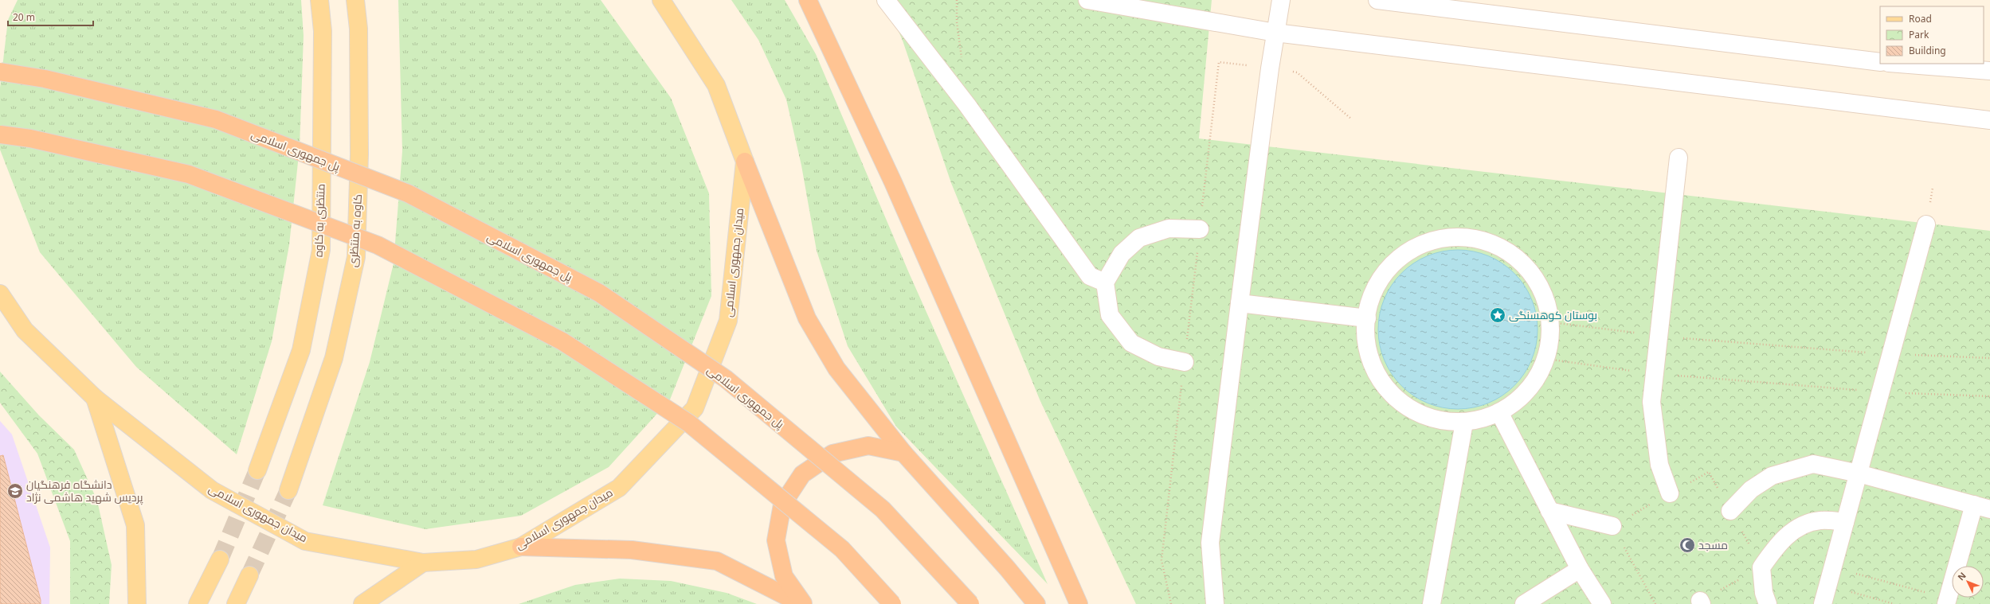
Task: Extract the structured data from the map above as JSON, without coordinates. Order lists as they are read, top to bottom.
{
  "streets": {
    "highway": ["پل جمهوری اسلامی"],
    "main road": ["منتظری به کاوه", "کاوه به منتظری", "میدان جمهوری اسلامی"]
  },
  "places": {
    "place": ["بوستان کوهسنگی"],
    "school or university": ["دانشگاه فرهنگیان پردیس شهید هاشمی نژاد"],
    "mosque": ["مسجد"]
  },
  "legend": ["Road", "Park", "Building"],
  "scale_bar": "20 m",
  "north": "top left"
}
